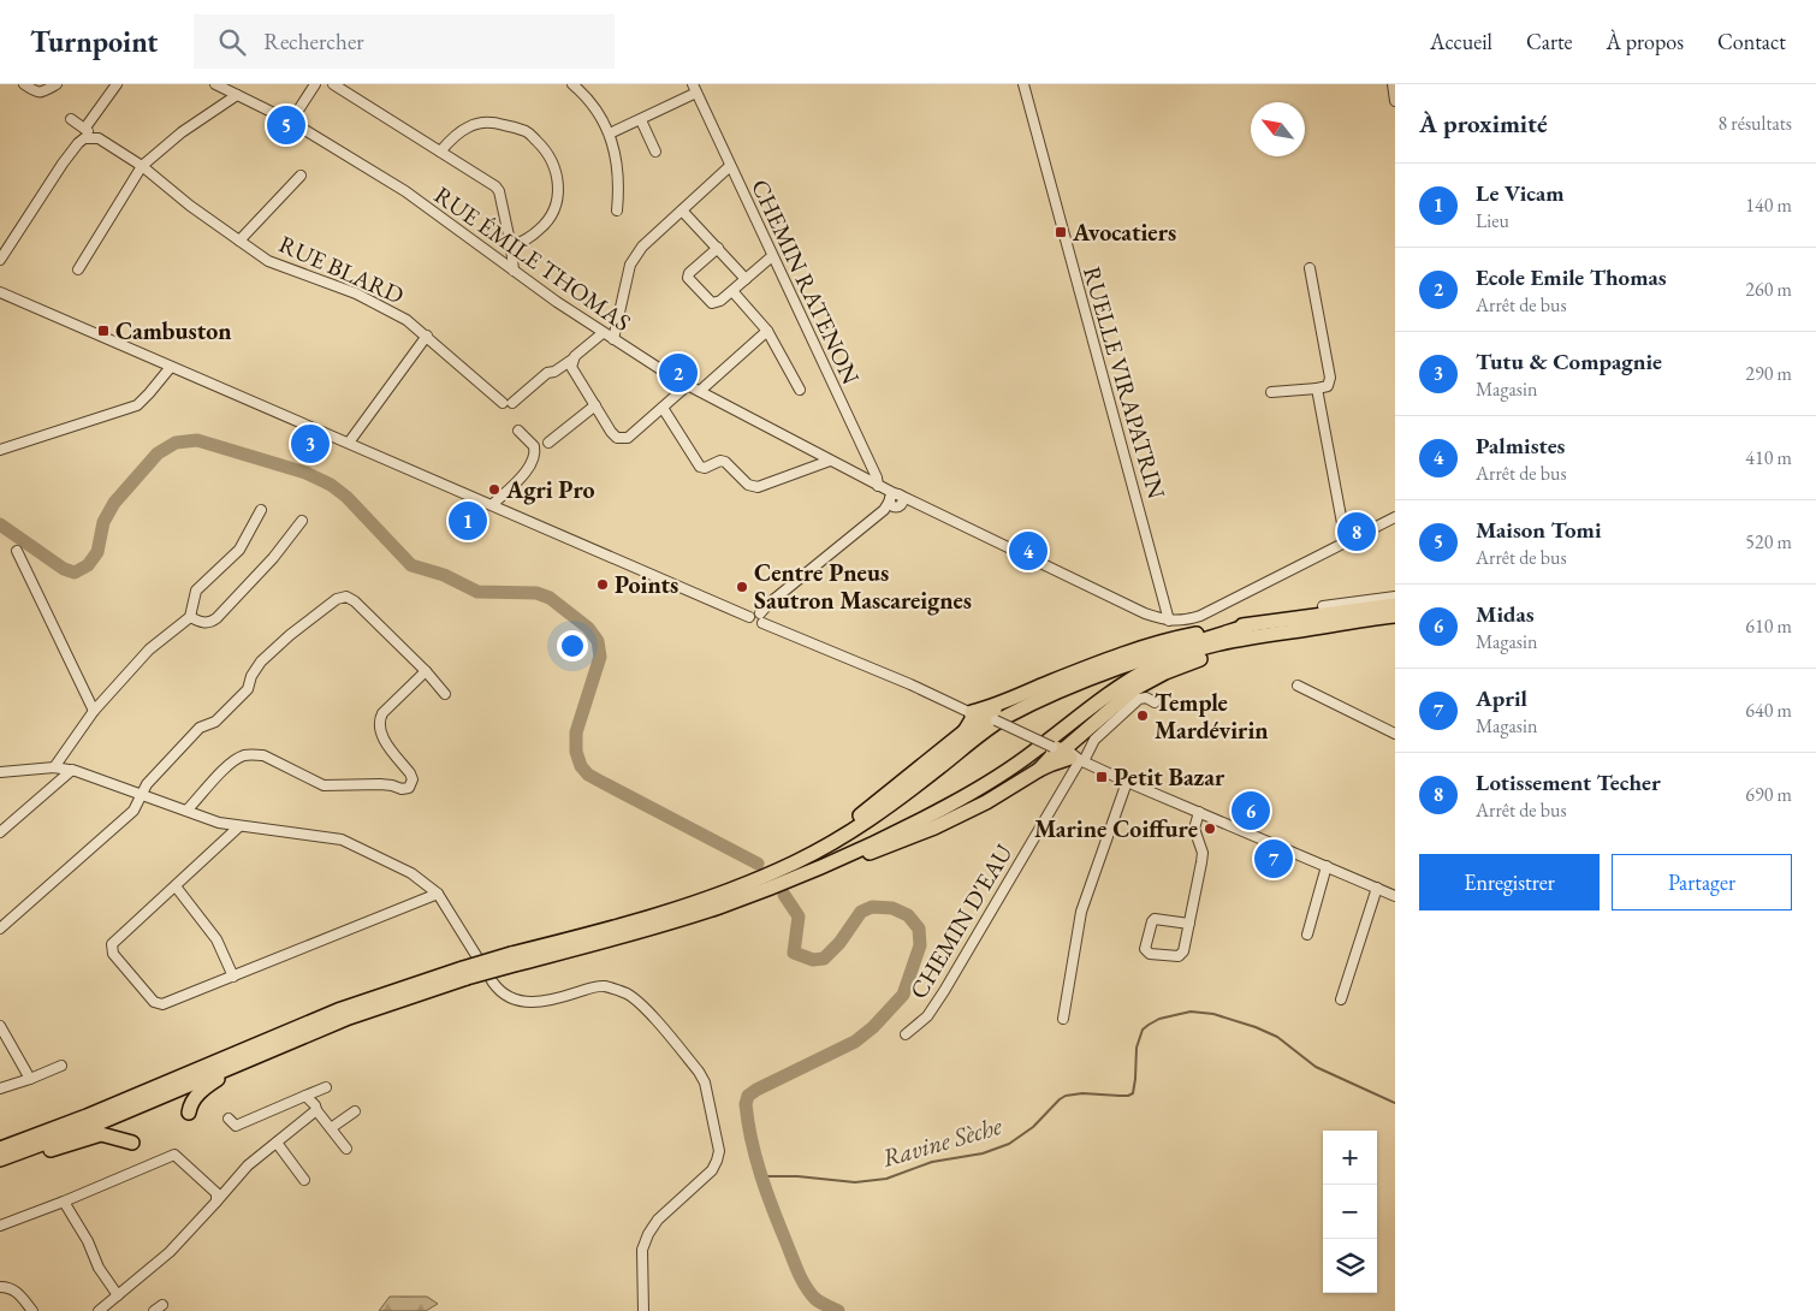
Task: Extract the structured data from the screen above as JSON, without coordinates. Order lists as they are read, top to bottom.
{
  "streets": {
    "street": [
      "RUE ÉMILE THOMAS",
      "RUE BLARD",
      "CHEMIN RATENON",
      "RUELLE VIRAPATRIN",
      "CHEMIN D'EAU"
    ]
  },
  "crossings": [
    ["RUE ÉMILE THOMAS", "CHEMIN RATENON"]
  ],
  "water": ["Ravine Sèche"],
  "places": {
    "transit": ["Avocatiers", "Cambuston", "Petit Bazar"],
    "other": [
      "Agri Pro",
      "Points",
      "Centre Pneus Sautron Mascareignes",
      "Temple Mardévirin",
      "Marine Coiffure"
    ]
  },
  "north": "top left",
  "page": {
    "header": "Turnpoint",
    "search": "Rechercher",
    "nav": [
      "Accueil",
      "Carte",
      "À propos",
      "Contact"
    ],
    "heading": ["À proximité", "8 résultats"],
    "pins": [
      "5",
      "2",
      "3",
      "1",
      "8",
      "4",
      "6",
      "7"
    ],
    "list": [
      {
        "mark": "1",
        "name": "Le Vicam",
        "note": "Lieu",
        "value": "140 m"
      },
      {
        "mark": "2",
        "name": "Ecole Emile Thomas",
        "note": "Arrêt de bus",
        "value": "260 m"
      },
      {
        "mark": "3",
        "name": "Tutu & Compagnie",
        "note": "Magasin",
        "value": "290 m"
      },
      {
        "mark": "4",
        "name": "Palmistes",
        "note": "Arrêt de bus",
        "value": "410 m"
      },
      {
        "mark": "5",
        "name": "Maison Tomi",
        "note": "Arrêt de bus",
        "value": "520 m"
      },
      {
        "mark": "6",
        "name": "Midas",
        "note": "Magasin",
        "value": "610 m"
      },
      {
        "mark": "7",
        "name": "April",
        "note": "Magasin",
        "value": "640 m"
      },
      {
        "mark": "8",
        "name": "Lotissement Techer",
        "note": "Arrêt de bus",
        "value": "690 m"
      }
    ],
    "buttons": ["Enregistrer", "Partager"],
    "map_buttons": ["+", "−"]
  }
}
